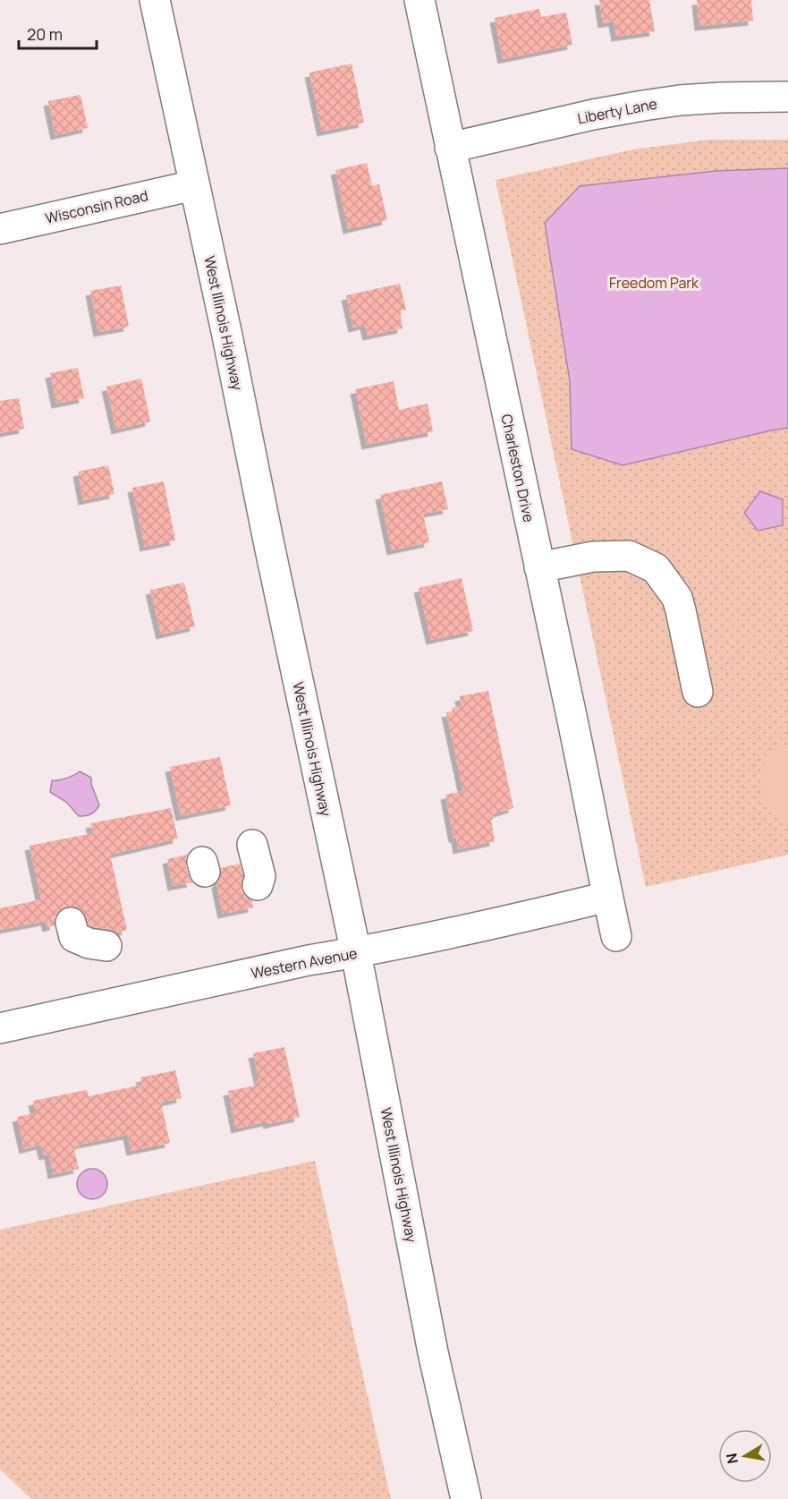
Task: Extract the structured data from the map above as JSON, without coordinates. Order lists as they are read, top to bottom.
{
  "streets": {
    "street": [
      "Liberty Lane",
      "Wisconsin Road",
      "West Illinois Highway",
      "Charleston Drive",
      "Western Avenue"
    ]
  },
  "crossings": [
    ["Liberty Lane", "Charleston Drive"],
    ["Wisconsin Road", "West Illinois Highway"],
    ["West Illinois Highway", "Western Avenue"],
    ["Charleston Drive", "Western Avenue"]
  ],
  "parks": ["Freedom Park"],
  "scale_bar": "20 m",
  "north": "left"
}
